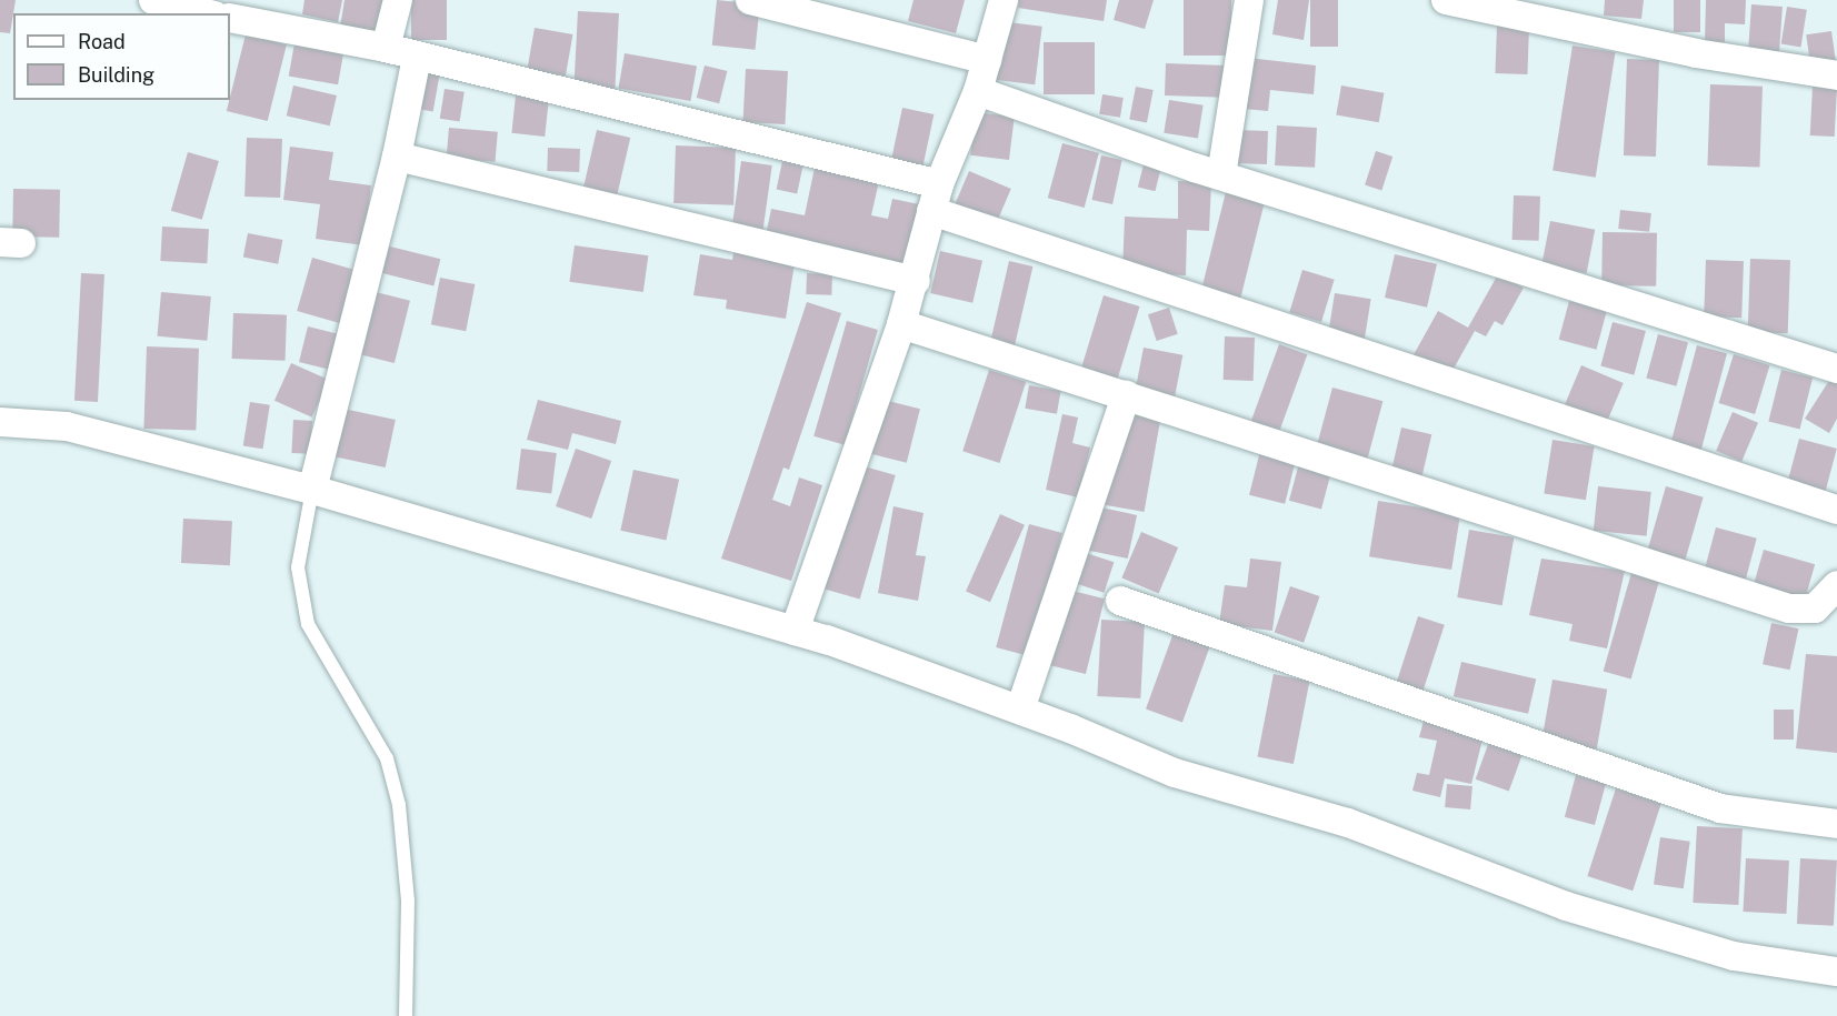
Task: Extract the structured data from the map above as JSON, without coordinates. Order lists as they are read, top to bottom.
{
  "legend": ["Road", "Building"]
}
